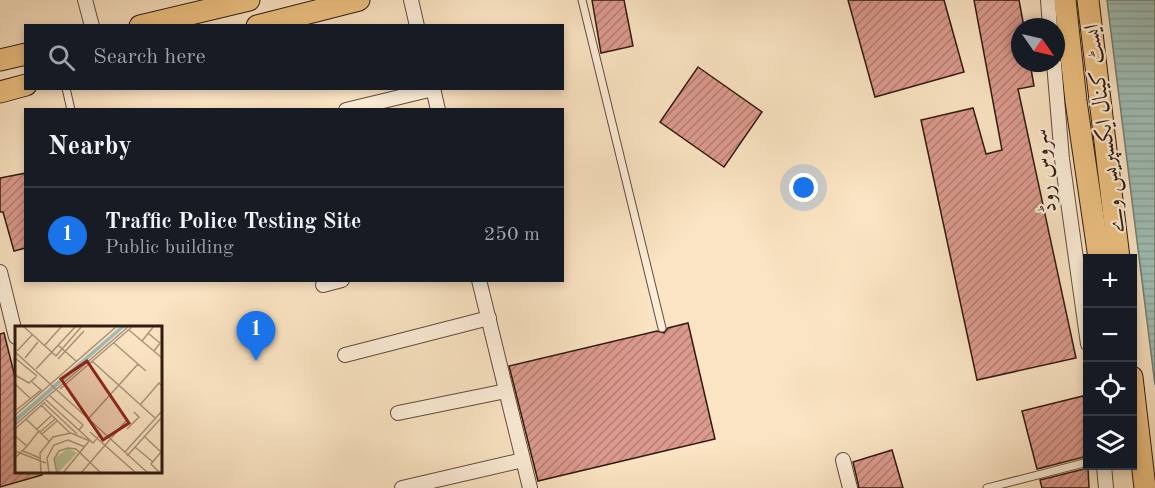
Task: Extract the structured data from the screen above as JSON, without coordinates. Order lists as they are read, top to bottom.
{
  "streets": {
    "main road": ["ایسٹ کینال ایکسپریس وے"],
    "street": ["سروس روڈ"]
  },
  "north": "bottom right",
  "page": {
    "search": "Search here",
    "heading": "Nearby",
    "list": [
      {
        "mark": "1",
        "name": "Traffic Police Testing Site",
        "note": "Public building",
        "value": "250 m"
      }
    ],
    "map_buttons": ["+", "−"],
    "pins": "1"
  }
}
